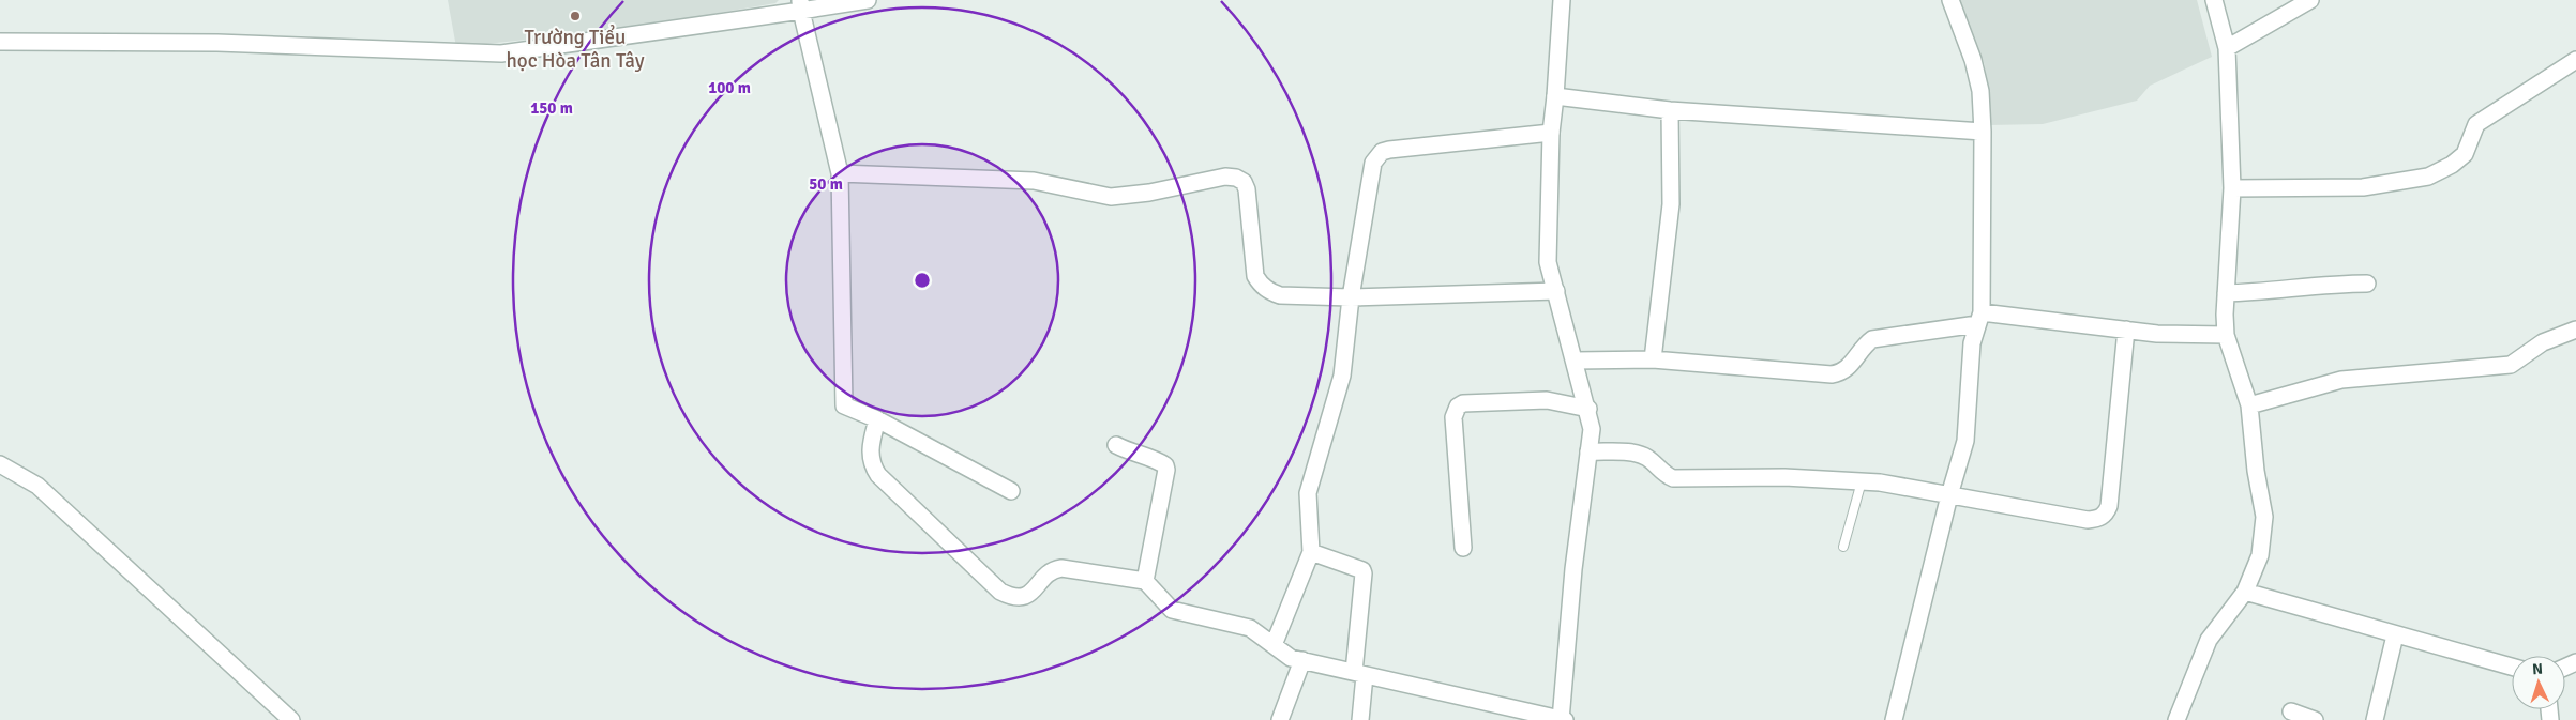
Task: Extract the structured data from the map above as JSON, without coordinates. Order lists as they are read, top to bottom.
{
  "places": ["Trường Tiểu học Hòa Tân Tây"],
  "north": "top",
  "rings": ["100 m", "150 m", "50 m"]
}
